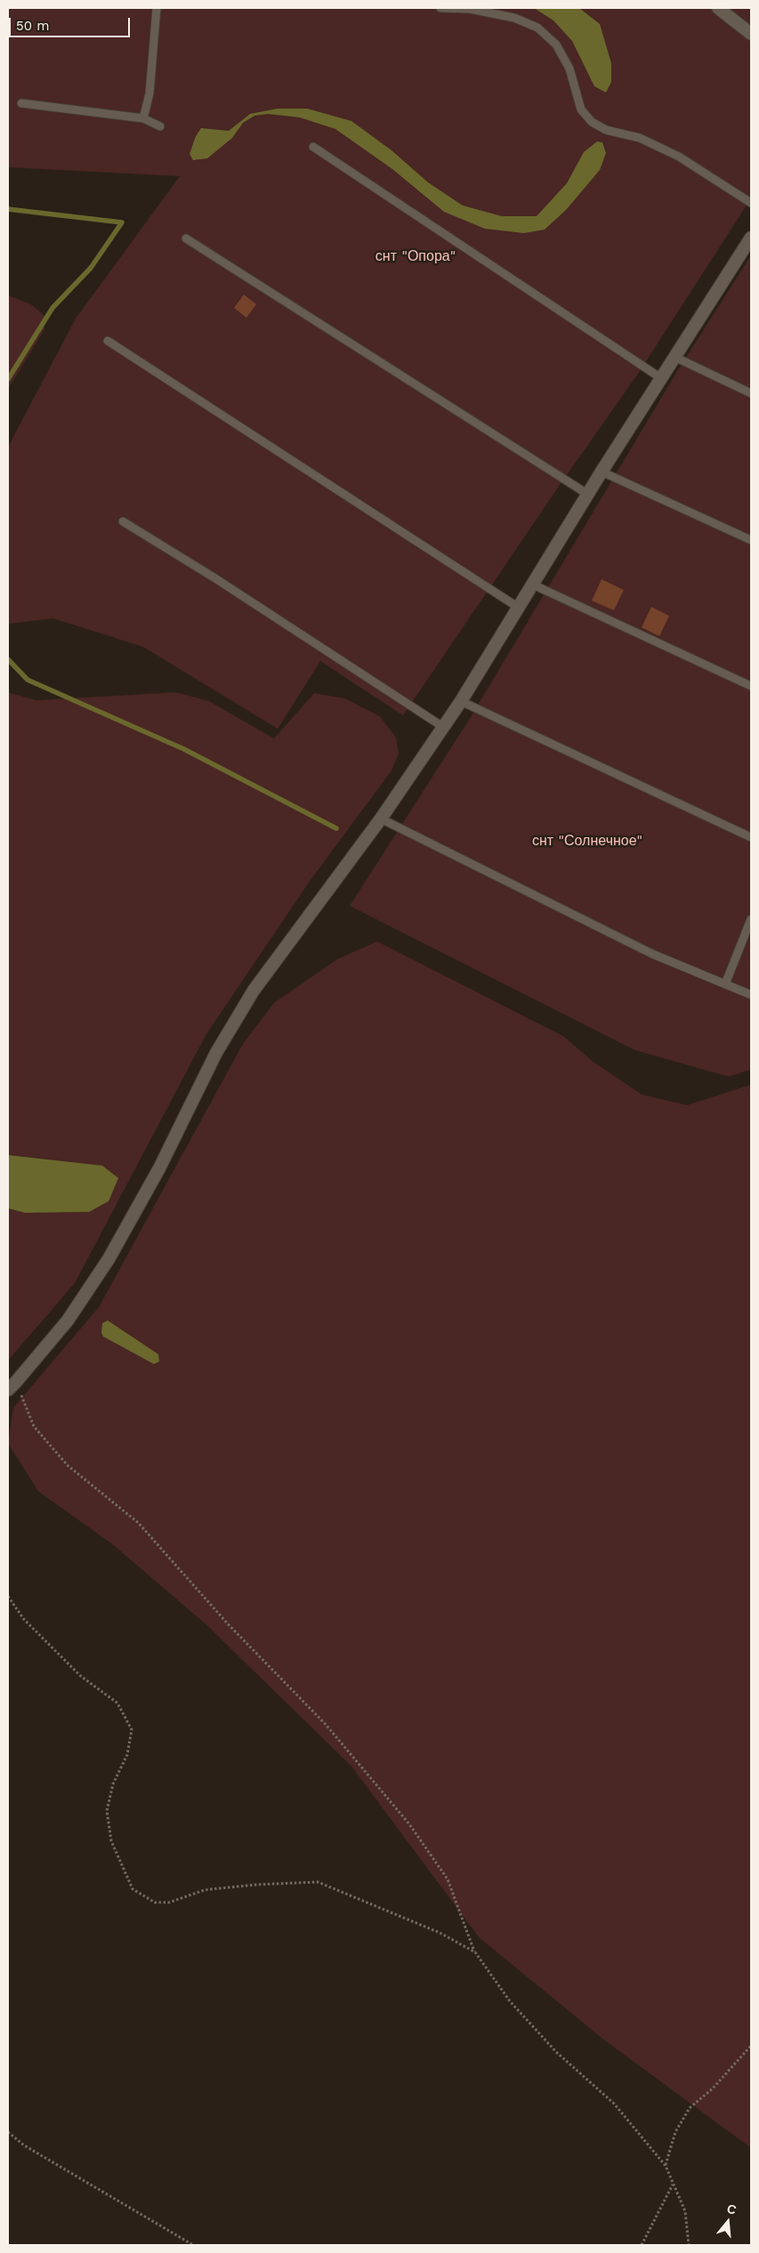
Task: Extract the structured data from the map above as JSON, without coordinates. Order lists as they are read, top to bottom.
{
  "parks": ["снт \"Опора\"", "снт \"Солнечное\""],
  "scale_bar": "50 m",
  "north": "top"
}
